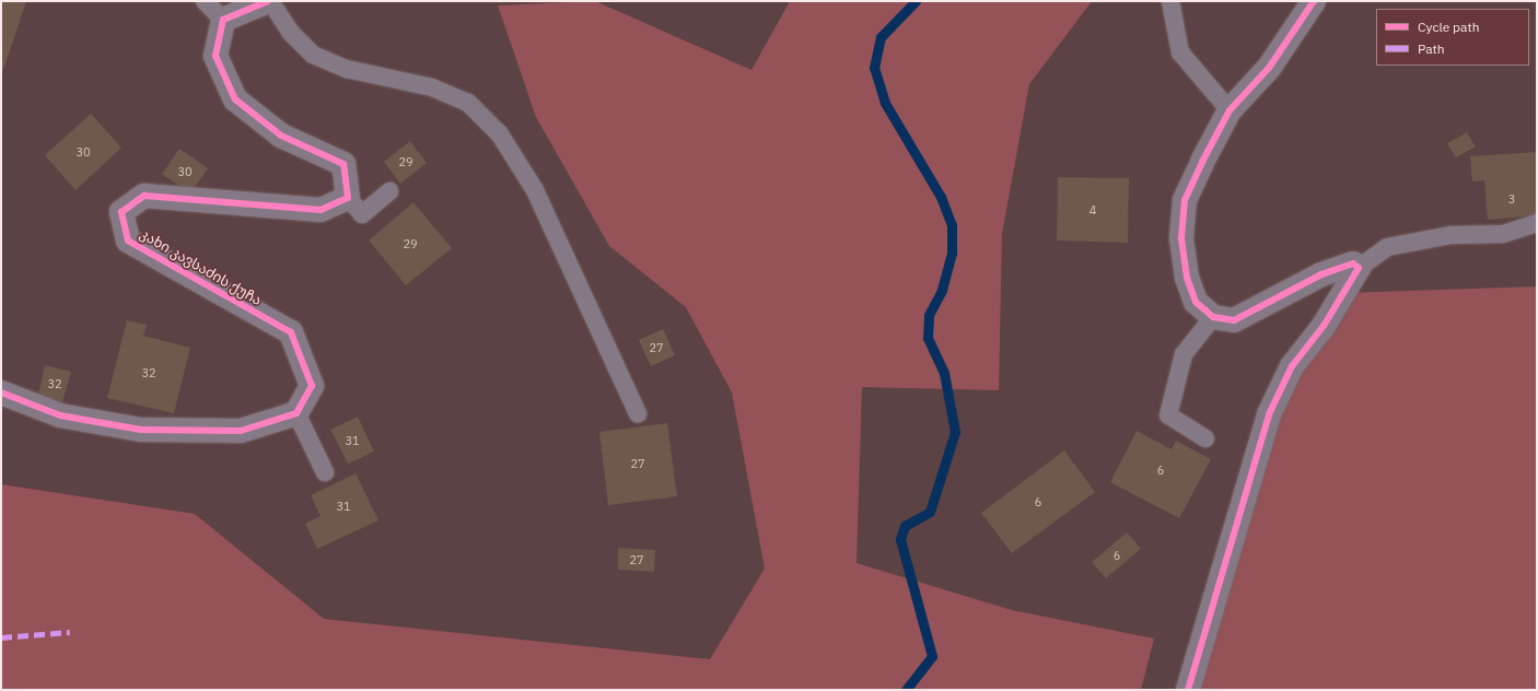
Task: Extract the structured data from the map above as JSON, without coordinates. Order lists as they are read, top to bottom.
{
  "streets": {
    "street": ["კახი კავსაძის ქუჩა"]
  },
  "house_numbers": [
    "30",
    "29",
    "30",
    "3",
    "4",
    "29",
    "27",
    "32",
    "32",
    "31",
    "27",
    "6",
    "6",
    "31",
    "6",
    "27"
  ],
  "legend": ["Cycle path", "Path"]
}
